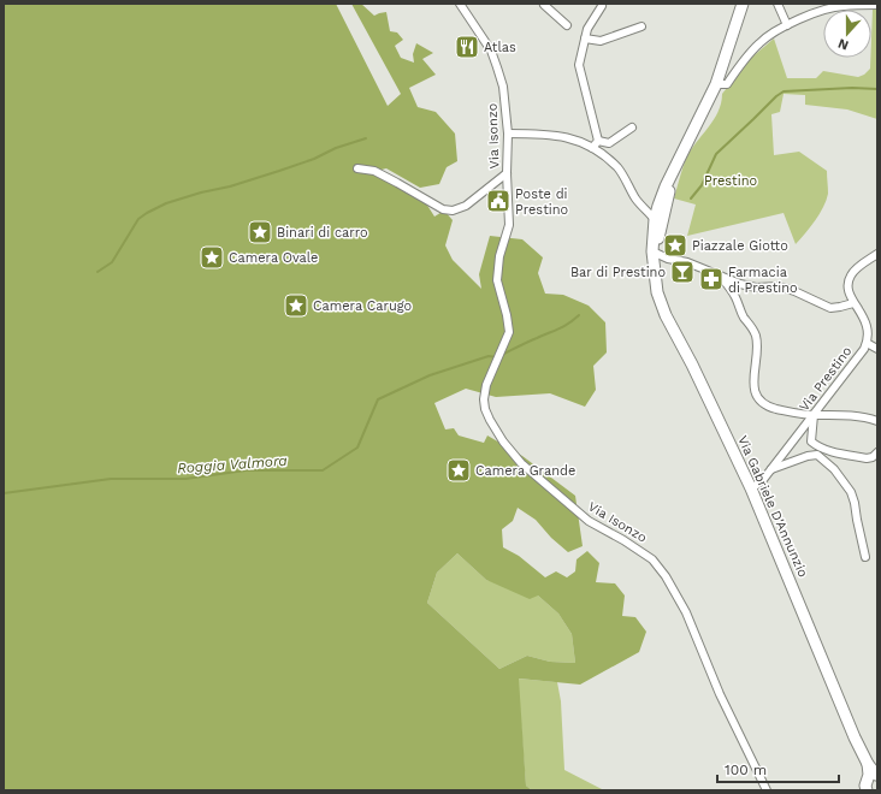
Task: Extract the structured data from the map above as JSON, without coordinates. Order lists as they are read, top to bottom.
{
  "streets": {
    "main road": ["Via Gabriele D'Annunzio"],
    "street": ["Via Isonzo", "Via Prestino"]
  },
  "crossings": [
    ["Via Prestino", "Via Gabriele D'Annunzio"]
  ],
  "water": ["Roggia Valmora"],
  "parks": ["Prestino"],
  "places": {
    "restaurant": ["Atlas"],
    "public building": ["Poste di Prestino"],
    "place": [
      "Binari di carro",
      "Piazzale Giotto",
      "Camera Ovale",
      "Camera Carugo",
      "Camera Grande"
    ],
    "bar": ["Bar di Prestino"],
    "pharmacy": ["Farmacia di Prestino"]
  },
  "scale_bar": "100 m",
  "north": "bottom"
}
